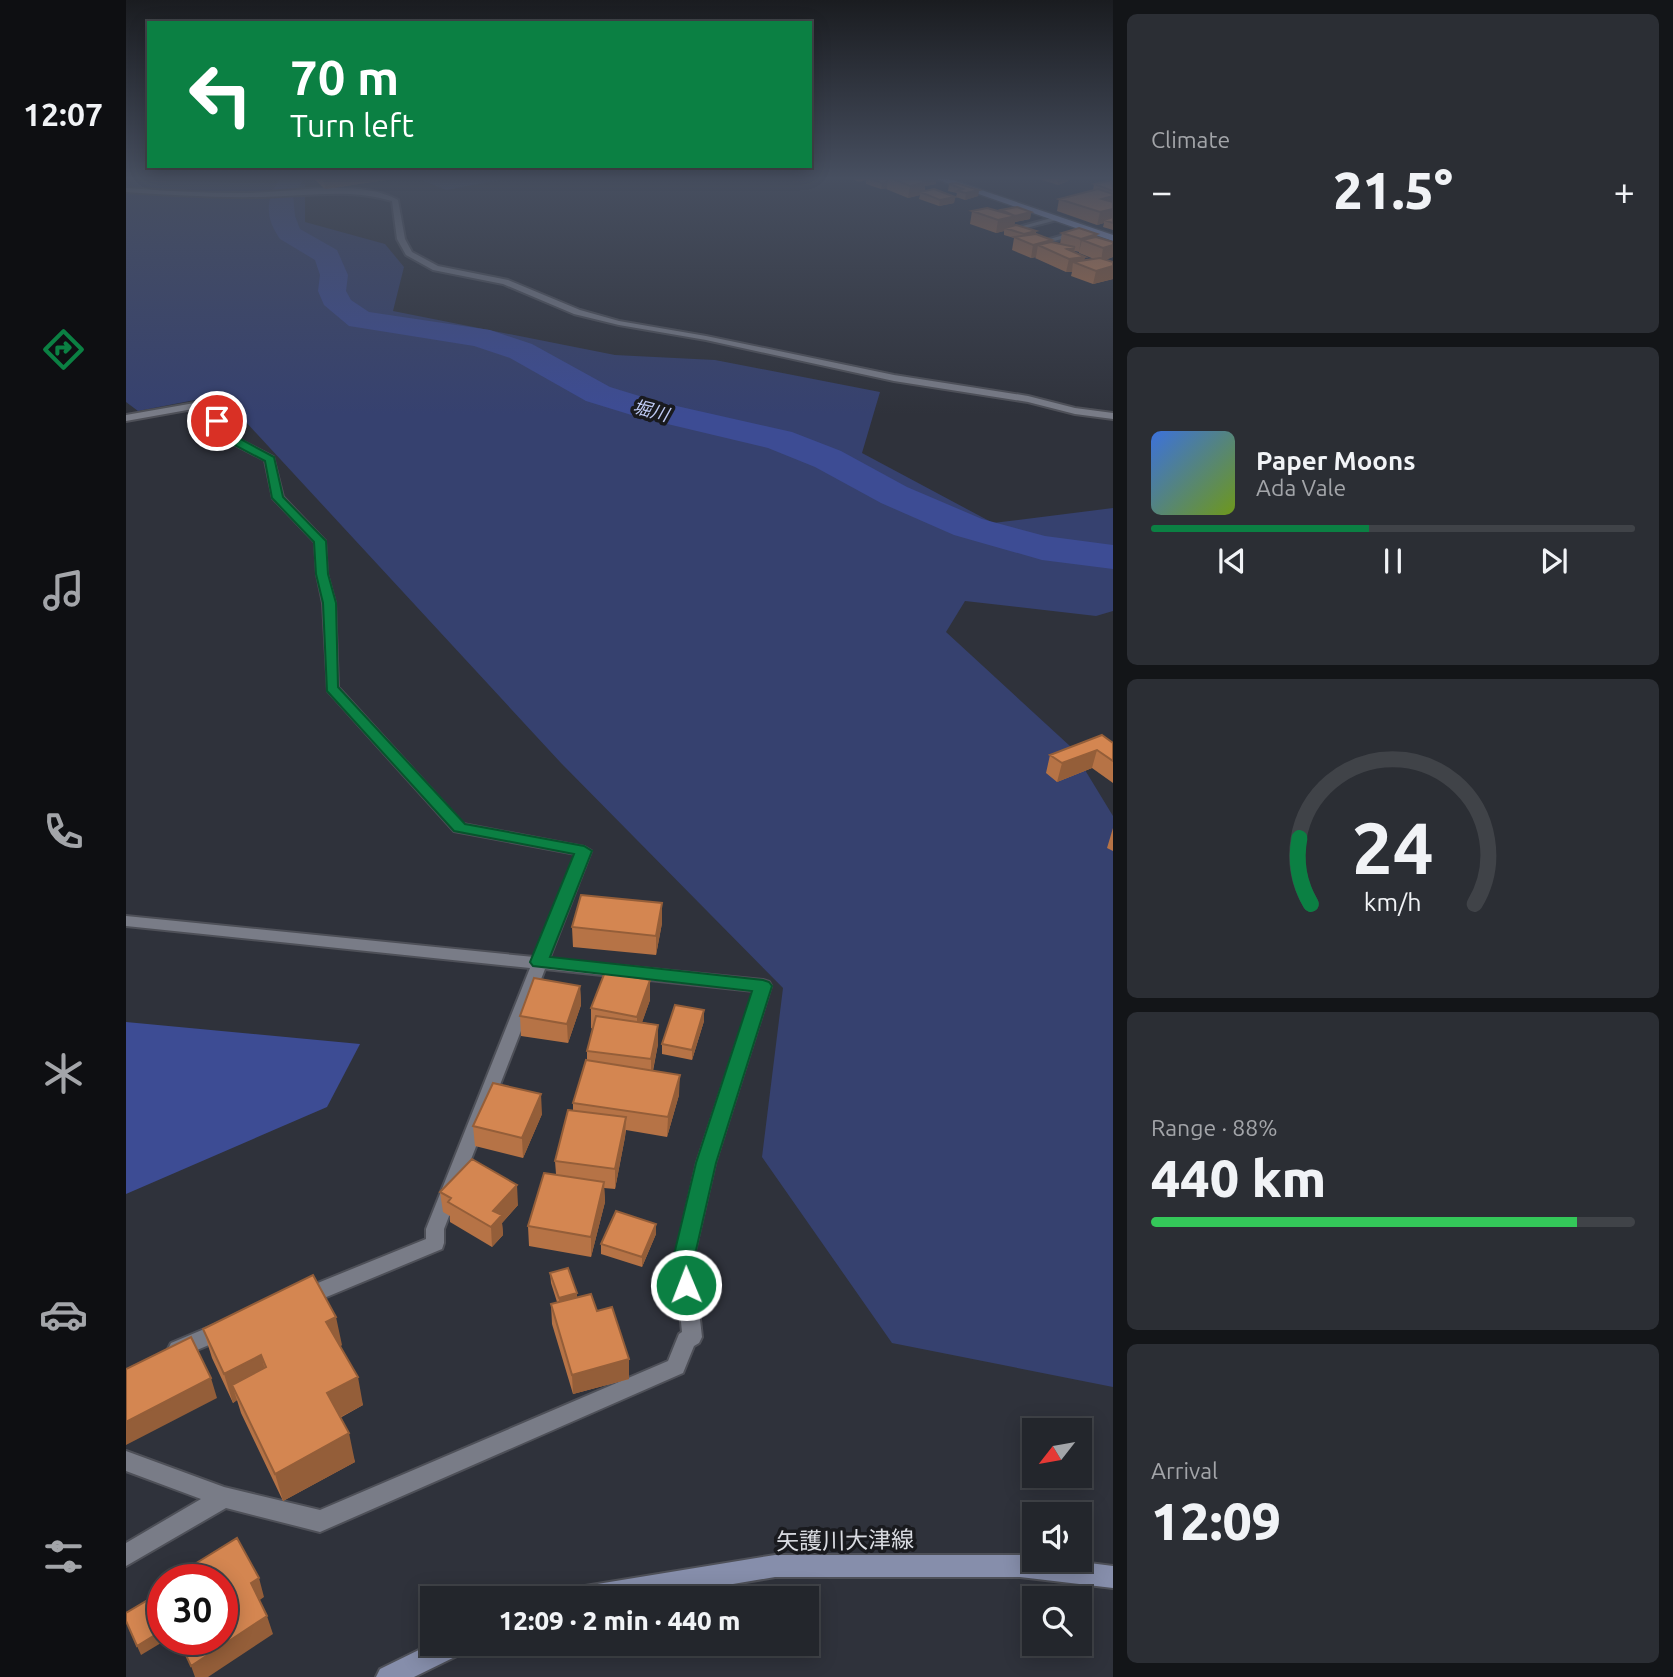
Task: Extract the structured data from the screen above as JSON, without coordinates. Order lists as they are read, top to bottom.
{
  "streets": {
    "main road": ["矢護川大津線"]
  },
  "water": ["堀川"],
  "north": "bottom left",
  "page": {
    "tabs": "12:07",
    "tile": [
      "Climate",
      ["Range · 88%", "440 km"],
      ["Arrival", "12:09"]
    ],
    "turn": ["70 m", "Turn left"],
    "heat": ["−", "21.5°", "+"],
    "song": ["Paper Moons", "Ada Vale"],
    "limit": "30",
    "trip": "12:09 · 2 min · 440 m",
    "gauge": ["24", "km/h"]
  }
}
